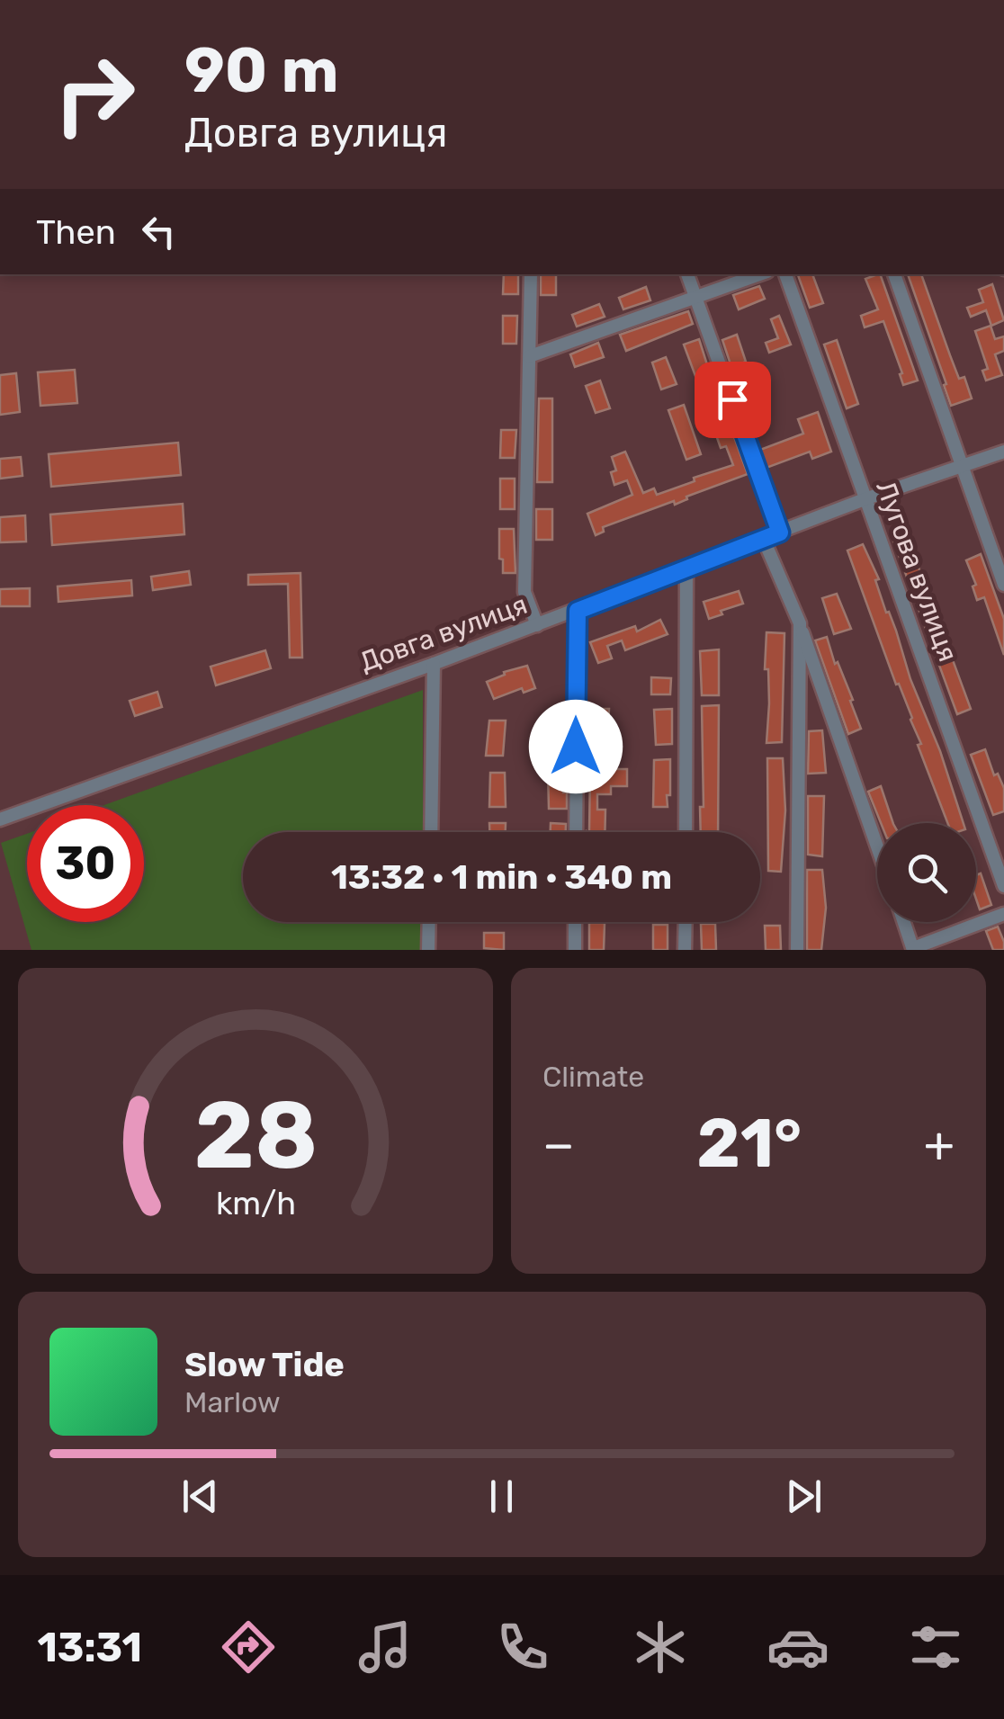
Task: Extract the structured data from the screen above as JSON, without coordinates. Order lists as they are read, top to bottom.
{
  "streets": {
    "street": ["Лугова вулиця", "Довга вулиця"]
  },
  "crossings": [
    ["Лугова вулиця", "Довга вулиця"]
  ],
  "page": {
    "turn": ["90 m", "Довга вулиця"],
    "then": "Then",
    "limit": "30",
    "trip": "13:32 · 1 min · 340 m",
    "tile": "Climate",
    "heat": ["−", "21°", "+"],
    "song": ["Slow Tide", "Marlow"],
    "tabs": "13:31",
    "gauge": ["28", "km/h"]
  }
}
